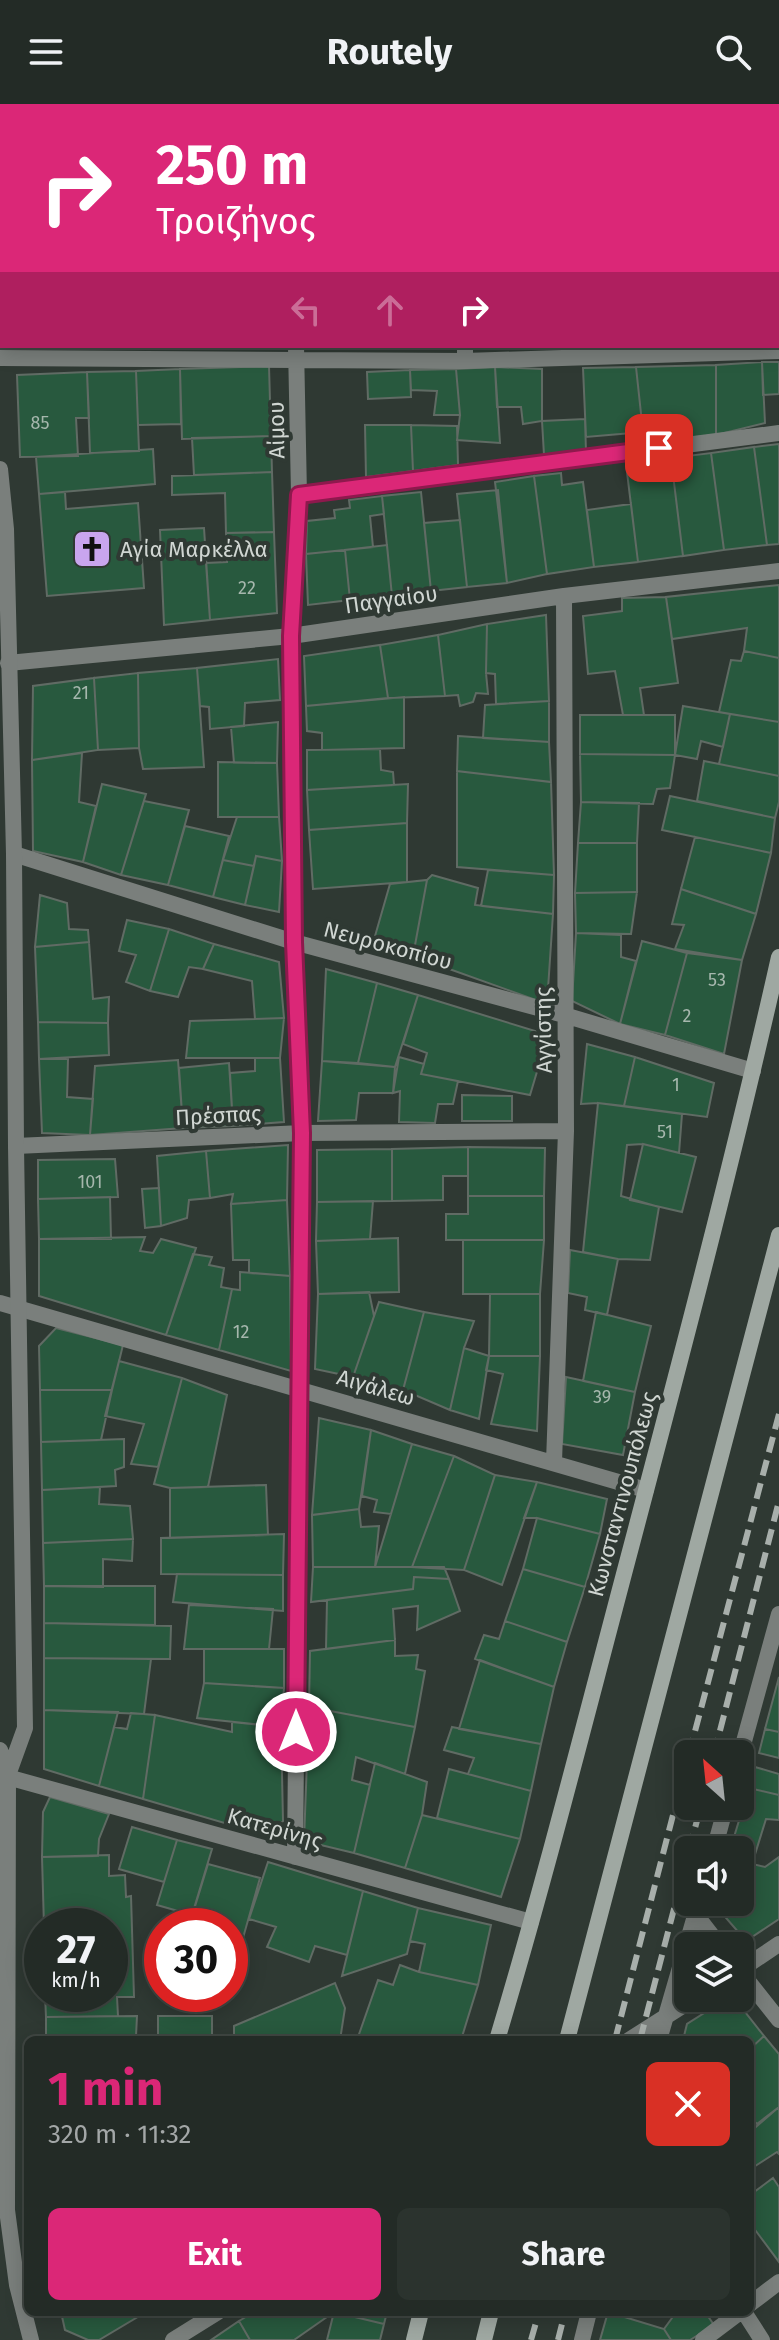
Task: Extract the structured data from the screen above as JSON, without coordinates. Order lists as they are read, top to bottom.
{
  "streets": {
    "main road": ["Κωνσταντινουπόλεως"],
    "street": [
      "Αίμου",
      "Παγγαίου",
      "Νευροκοπίου",
      "Αγγίστης",
      "Πρέσπας",
      "Αιγάλεω",
      "Κατερίνης"
    ]
  },
  "crossings": [
    ["Αίμου", "Παγγαίου"],
    ["Αίμου", "Νευροκοπίου"],
    ["Αίμου", "Πρέσπας"],
    ["Αίμου", "Αιγάλεω"],
    ["Αίμου", "Κατερίνης"],
    ["Παγγαίου", "Αγγίστης"],
    ["Νευροκοπίου", "Αγγίστης"],
    ["Νευροκοπίου", "Κωνσταντινουπόλεως"],
    ["Αγγίστης", "Πρέσπας"],
    ["Αγγίστης", "Αιγάλεω"],
    ["Αιγάλεω", "Κωνσταντινουπόλεως"],
    ["Κωνσταντινουπόλεως", "Κατερίνης"]
  ],
  "places": {
    "church": ["Αγία Μαρκέλλα"]
  },
  "house_numbers": [
    "85",
    "22",
    "21",
    "53",
    "2",
    "1",
    "51",
    "101",
    "12",
    "39"
  ],
  "north": "top left",
  "page": {
    "header": "Routely",
    "turn": ["250 m", "Τροιζήνος"],
    "speed": "27 km/h",
    "limit": "30",
    "heading": ["1 min", "320 m · 11:32"],
    "buttons": ["Exit", "Share"]
  }
}
